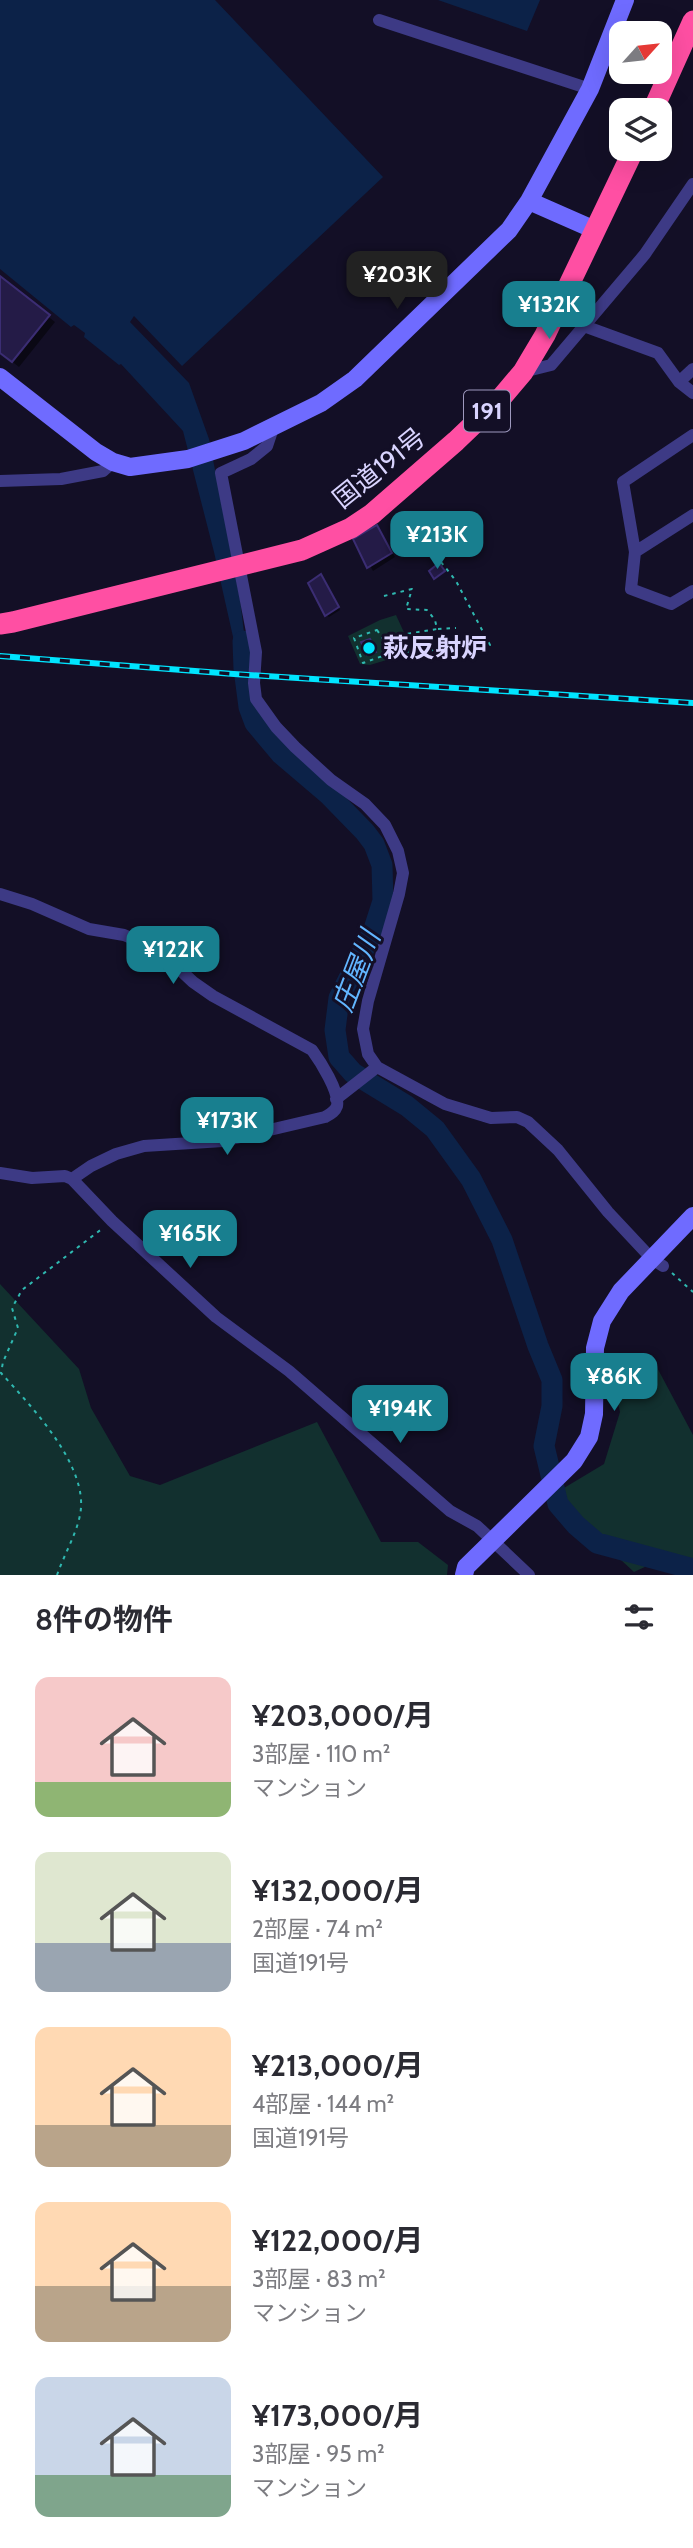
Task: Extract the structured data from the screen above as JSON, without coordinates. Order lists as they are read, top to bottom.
{
  "streets": {
    "highway": ["191", "国道191号"]
  },
  "water": ["庄屋川"],
  "places": ["萩反射炉"],
  "north": "top right",
  "page": {
    "price": [
      "¥203K",
      "¥132K",
      "¥213K",
      "¥122K",
      "¥173K",
      "¥165K",
      "¥86K",
      "¥194K"
    ],
    "heading": "8件の物件",
    "list": [
      {
        "name": "¥203,000/月",
        "note": "3部屋 · 110 m² · マンション"
      },
      {
        "name": "¥132,000/月",
        "note": "2部屋 · 74 m² · 国道191号"
      },
      {
        "name": "¥213,000/月",
        "note": "4部屋 · 144 m² · 国道191号"
      },
      {
        "name": "¥122,000/月",
        "note": "3部屋 · 83 m² · マンション"
      },
      {
        "name": "¥173,000/月",
        "note": "3部屋 · 95 m² · マンション"
      }
    ]
  }
}
